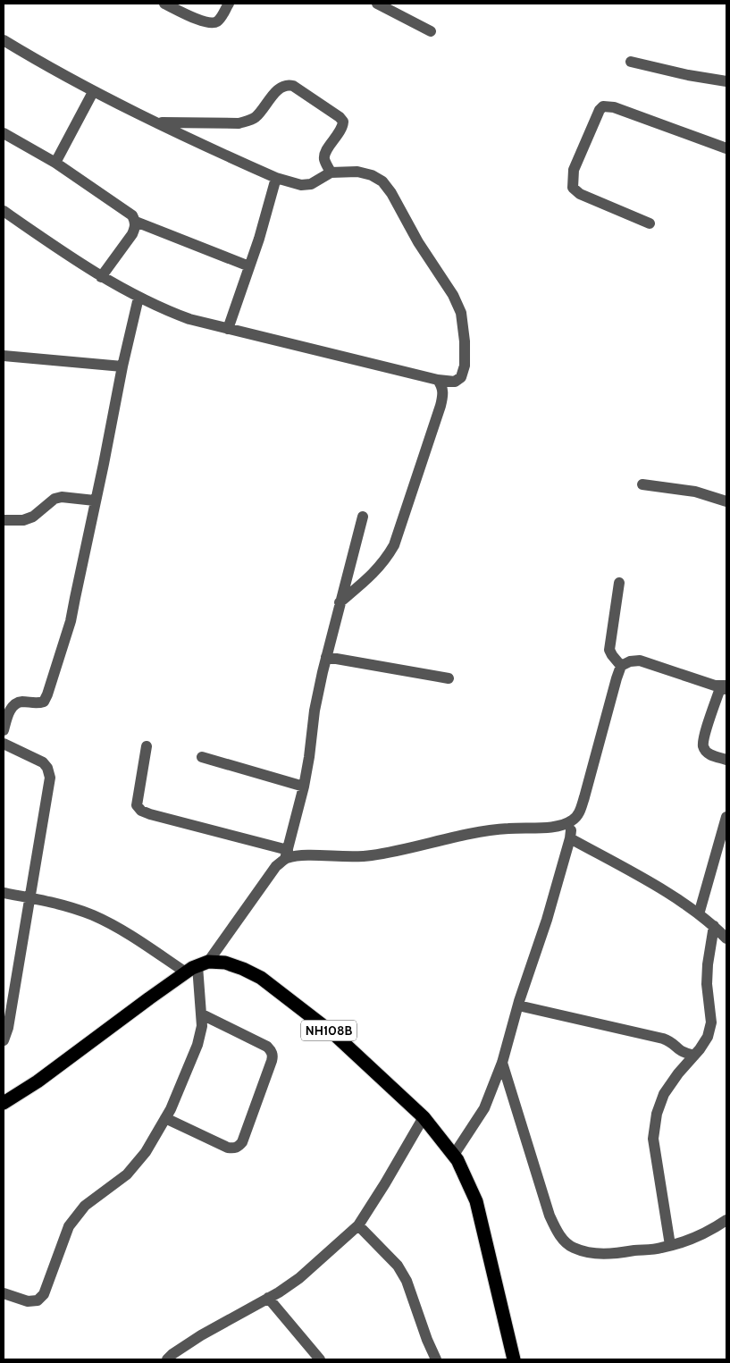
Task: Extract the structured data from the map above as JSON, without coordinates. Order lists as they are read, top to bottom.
{
  "streets": {
    "highway": ["NH108B"]
  }
}
